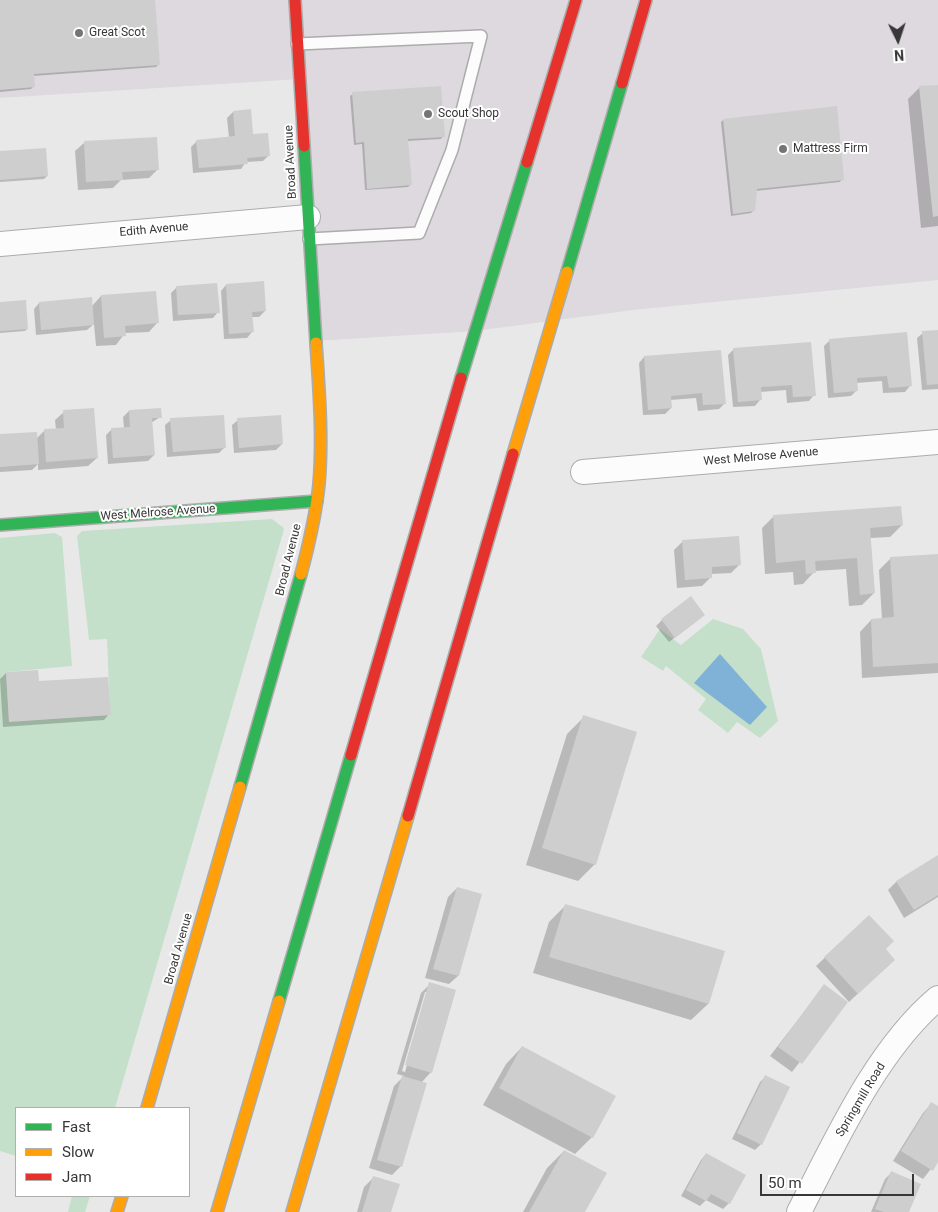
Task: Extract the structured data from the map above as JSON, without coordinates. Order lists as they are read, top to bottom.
{
  "streets": {
    "main road": ["Broad Avenue", "West Melrose Avenue"],
    "street": ["Edith Avenue", "Springmill Road"]
  },
  "crossings": [
    ["Broad Avenue", "Edith Avenue"],
    ["Broad Avenue", "West Melrose Avenue"]
  ],
  "places": ["Great Scot", "Scout Shop", "Mattress Firm"],
  "legend": ["Fast", "Slow", "Jam"],
  "scale_bar": "50 m",
  "north": "bottom"
}
